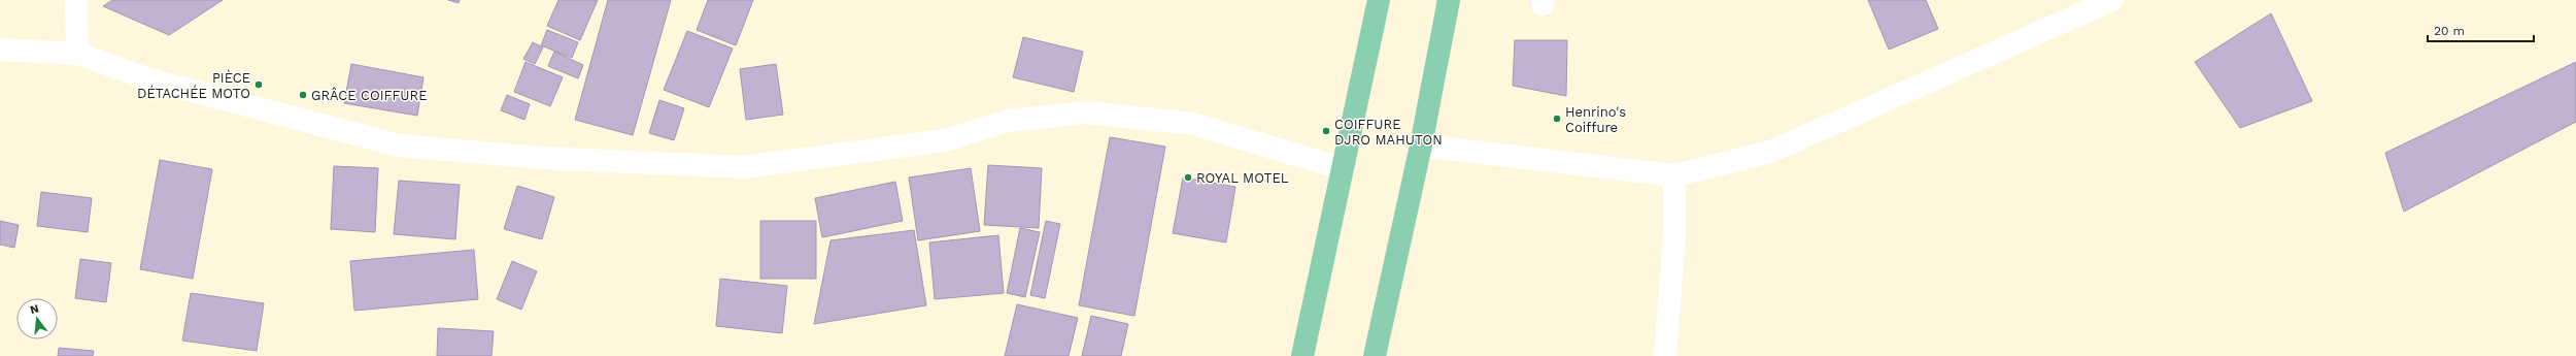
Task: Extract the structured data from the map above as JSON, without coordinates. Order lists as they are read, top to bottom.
{
  "places": [
    "PIÈCE DÉTACHÉE MOTO",
    "GRÂCE COIFFURE",
    "Henrino's Coiffure",
    "COIFFURE DJRO MAHUTON",
    "ROYAL MOTEL"
  ],
  "scale_bar": "20 m",
  "north": "top"
}
